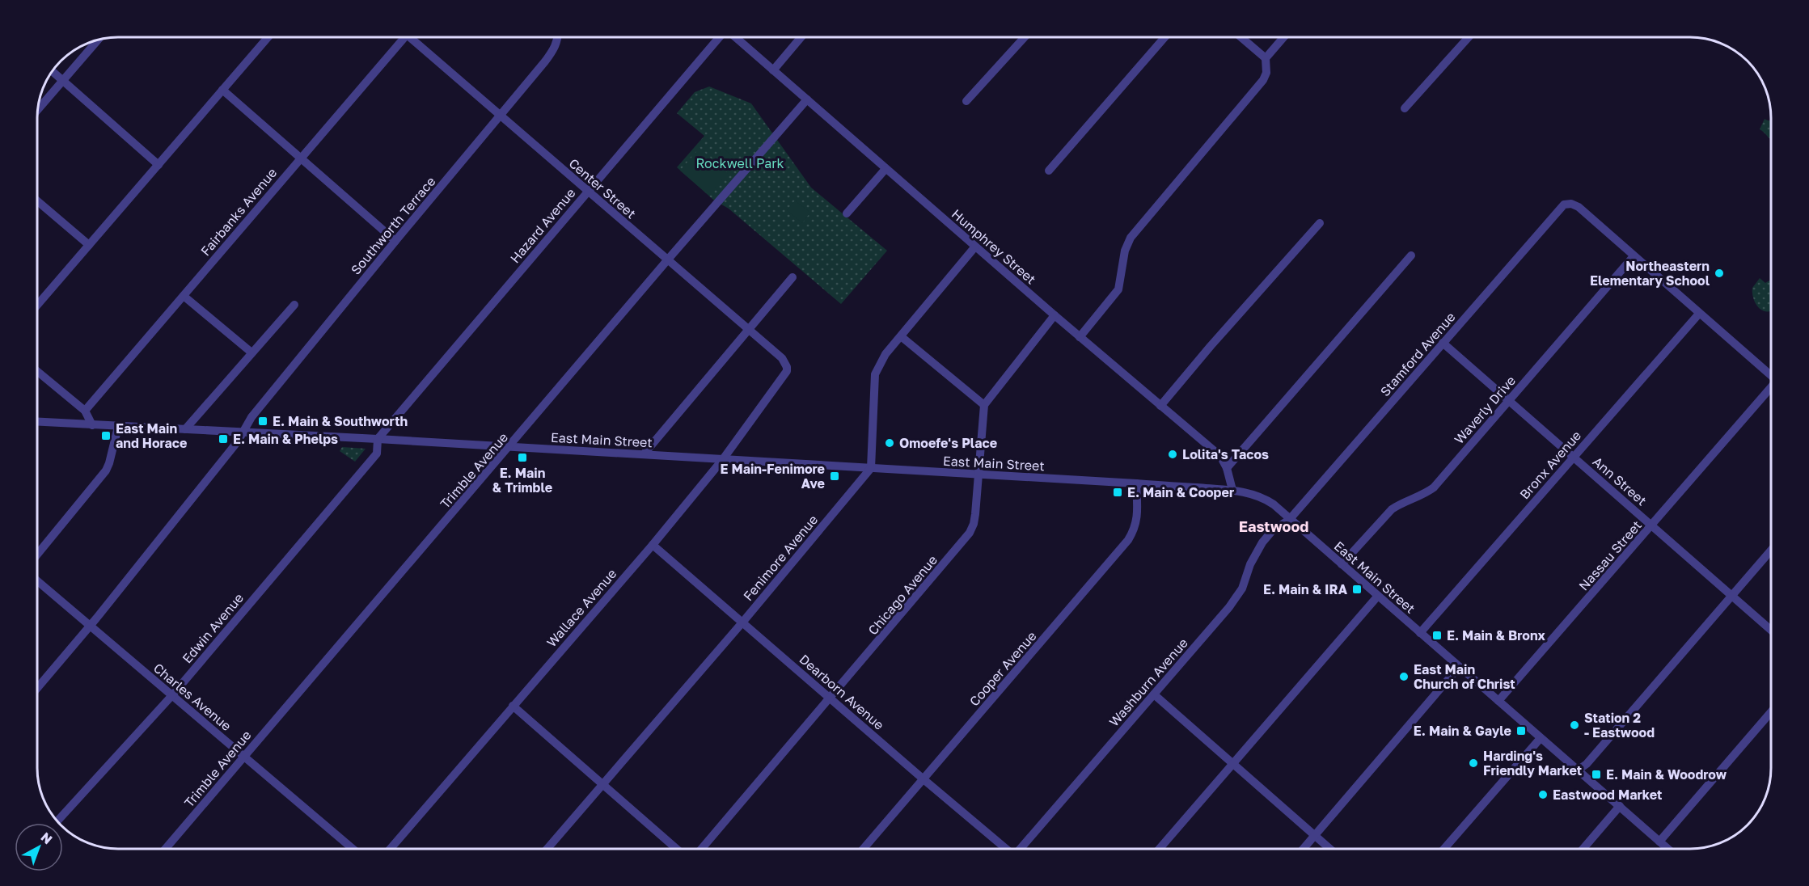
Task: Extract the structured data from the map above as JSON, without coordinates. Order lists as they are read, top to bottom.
{
  "streets": {
    "street": [
      "Center Street",
      "Fairbanks Avenue",
      "Southworth Terrace",
      "Hazard Avenue",
      "Humphrey Street",
      "Stamford Avenue",
      "Waverly Drive",
      "East Main Street",
      "Bronx Avenue",
      "Trimble Avenue",
      "Ann Street",
      "Nassau Street",
      "Fenimore Avenue",
      "Chicago Avenue",
      "Wallace Avenue",
      "Edwin Avenue",
      "Cooper Avenue",
      "Washburn Avenue",
      "Dearborn Avenue",
      "Charles Avenue"
    ]
  },
  "crossings": [
    ["Center Street", "Southworth Terrace"],
    ["Center Street", "Hazard Avenue"],
    ["Center Street", "Trimble Avenue"],
    ["Center Street", "Wallace Avenue"],
    ["Southworth Terrace", "East Main Street"],
    ["Southworth Terrace", "Charles Avenue"],
    ["Hazard Avenue", "East Main Street"],
    ["Hazard Avenue", "Edwin Avenue"],
    ["Humphrey Street", "East Main Street"],
    ["Humphrey Street", "Trimble Avenue"],
    ["Stamford Avenue", "Waverly Drive"],
    ["Stamford Avenue", "East Main Street"],
    ["Stamford Avenue", "Ann Street"],
    ["Stamford Avenue", "Washburn Avenue"],
    ["Waverly Drive", "East Main Street"],
    ["Waverly Drive", "Ann Street"],
    ["East Main Street", "Bronx Avenue"],
    ["East Main Street", "Trimble Avenue"],
    ["East Main Street", "Nassau Street"],
    ["East Main Street", "Fenimore Avenue"],
    ["East Main Street", "Chicago Avenue"],
    ["East Main Street", "Wallace Avenue"],
    ["East Main Street", "Edwin Avenue"],
    ["East Main Street", "Cooper Avenue"],
    ["East Main Street", "Washburn Avenue"],
    ["Bronx Avenue", "Ann Street"],
    ["Trimble Avenue", "Charles Avenue"],
    ["Ann Street", "Nassau Street"],
    ["Fenimore Avenue", "Dearborn Avenue"],
    ["Chicago Avenue", "Dearborn Avenue"],
    ["Wallace Avenue", "Dearborn Avenue"],
    ["Edwin Avenue", "Charles Avenue"],
    ["Cooper Avenue", "Dearborn Avenue"]
  ],
  "districts": ["Eastwood"],
  "parks": ["Rockwell Park"],
  "places": {
    "other": [
      "Northeastern Elementary School",
      "Omoefe's Place",
      "Lolita's Tacos",
      "East Main Church of Christ",
      "Station 2 - Eastwood",
      "Harding's Friendly Market",
      "Eastwood Market"
    ],
    "transit": [
      "E. Main & Southworth",
      "East Main and Horace",
      "E. Main & Phelps",
      "E. Main & Trimble",
      "E Main-Fenimore Ave",
      "E. Main & Cooper",
      "E. Main & IRA",
      "E. Main & Bronx",
      "E. Main & Gayle",
      "E. Main & Woodrow"
    ]
  },
  "north": "top right"
}
